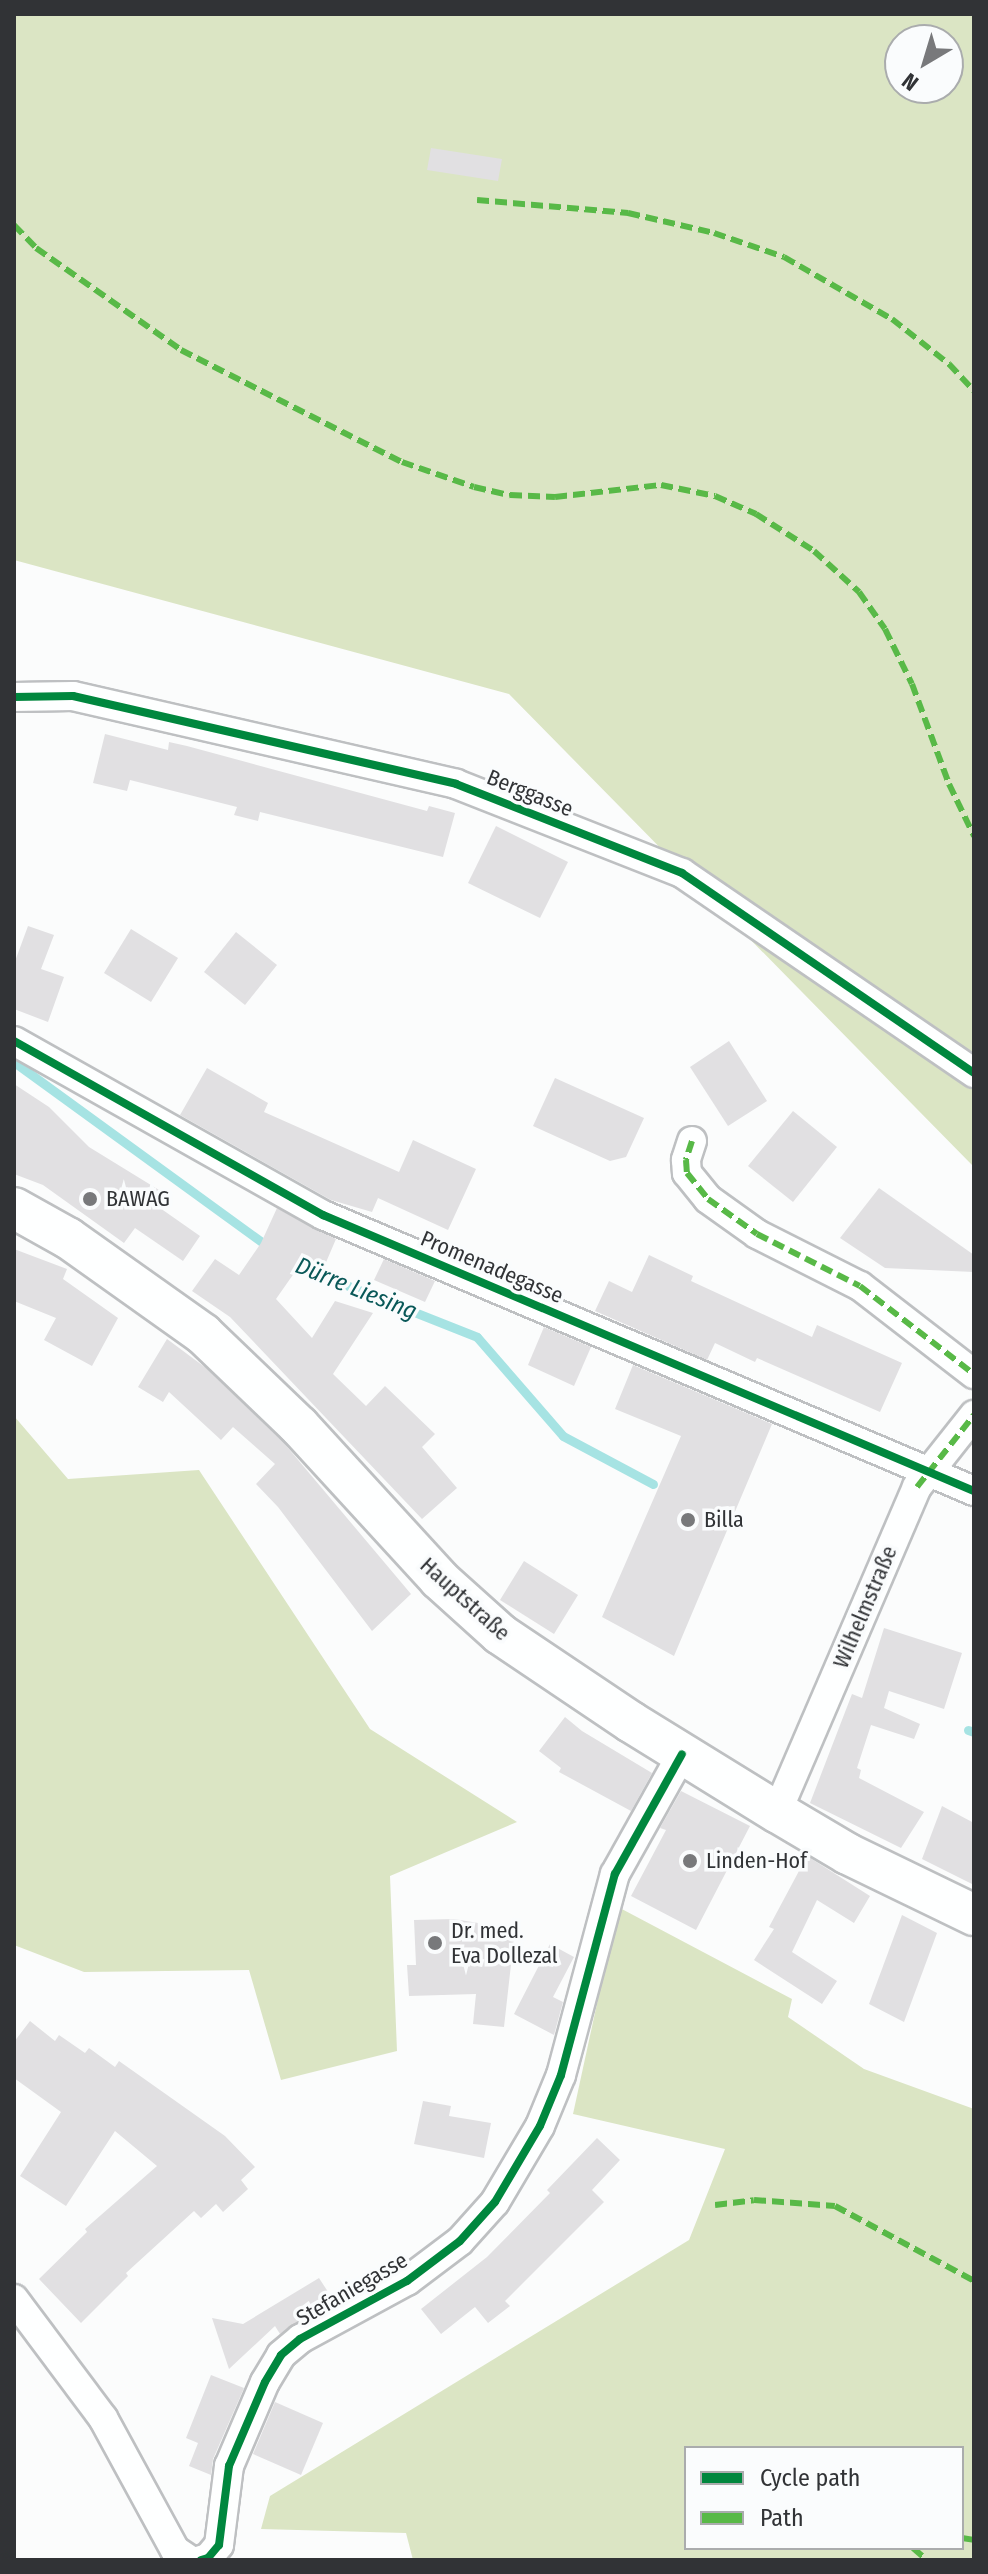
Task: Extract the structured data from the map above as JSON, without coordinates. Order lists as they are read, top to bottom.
{
  "streets": {
    "main road": ["Hauptstraße"],
    "street": [
      "Berggasse",
      "Promenadegasse",
      "Wilhelmstraße",
      "Stefaniegasse"
    ]
  },
  "crossings": [
    ["Promenadegasse", "Wilhelmstraße"],
    ["Hauptstraße", "Wilhelmstraße"],
    ["Hauptstraße", "Stefaniegasse"]
  ],
  "water": ["Dürre Liesing"],
  "places": [
    "BAWAG",
    "Billa",
    "Linden-Hof",
    "Dr. med. Eva Dollezal"
  ],
  "legend": ["Cycle path", "Path"],
  "north": "bottom left"
}
